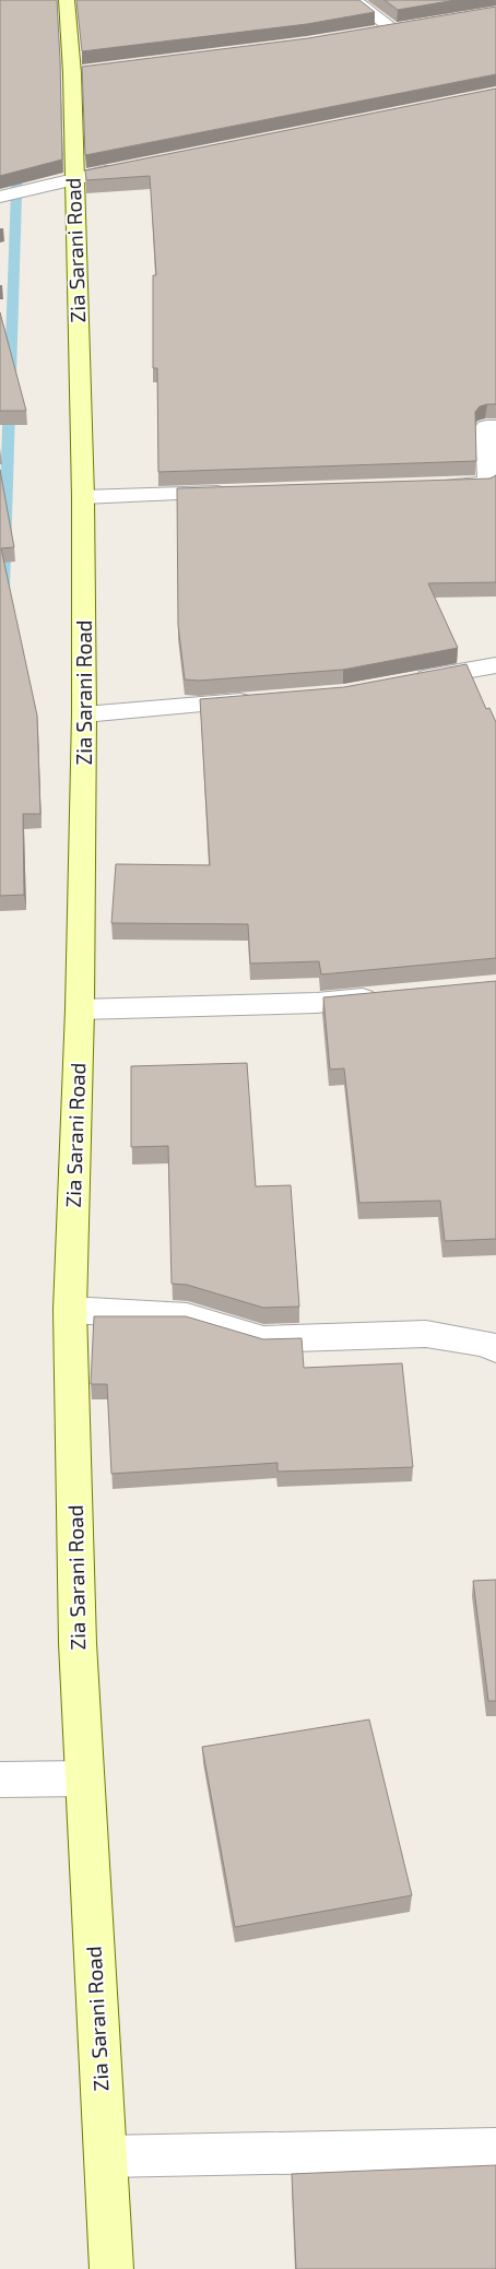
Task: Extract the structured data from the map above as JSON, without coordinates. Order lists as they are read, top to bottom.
{
  "streets": {
    "main road": ["Zia Sarani Road"]
  }
}
